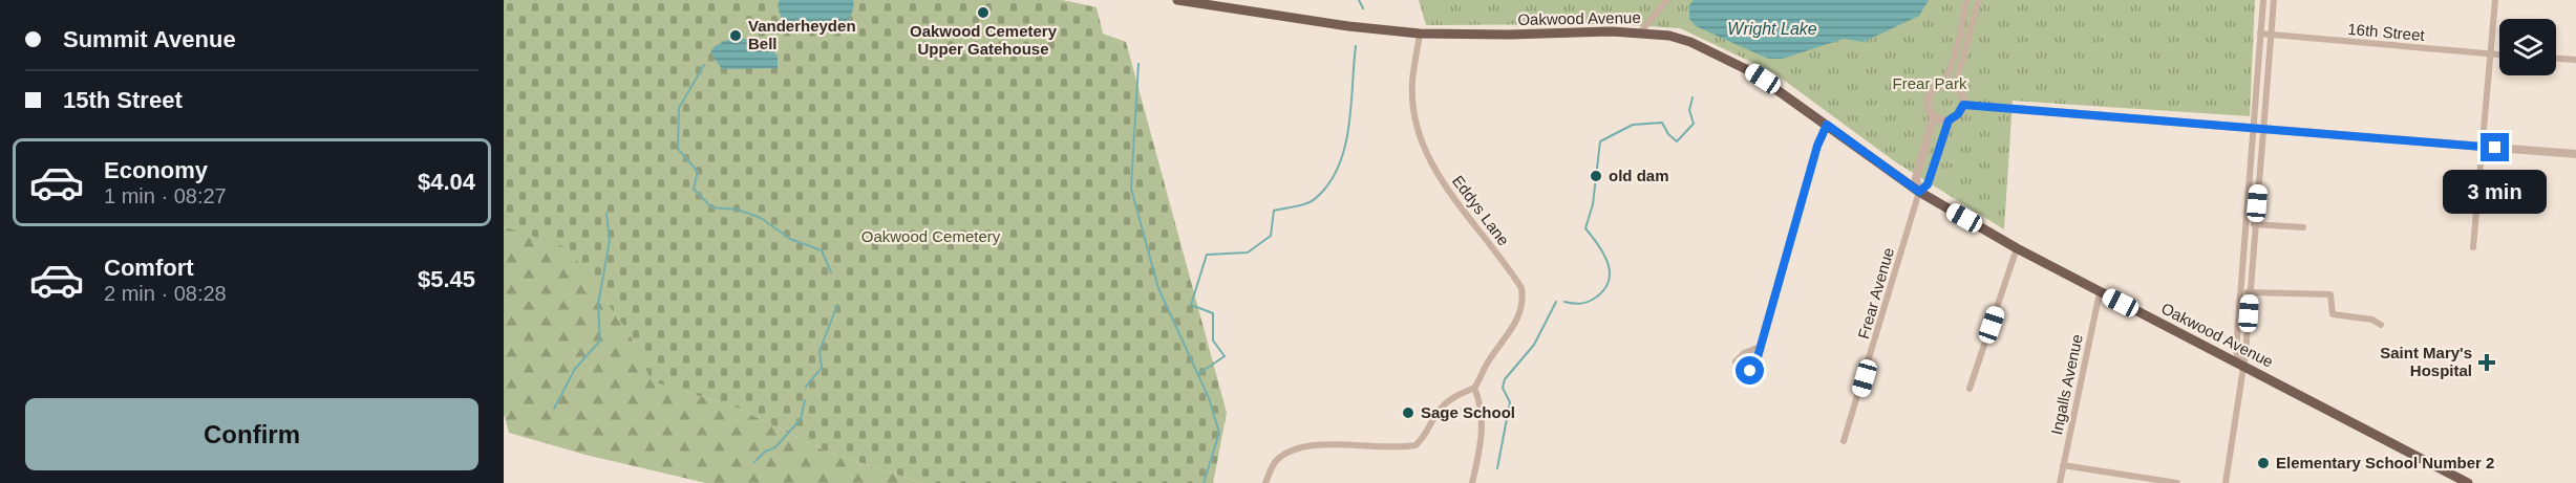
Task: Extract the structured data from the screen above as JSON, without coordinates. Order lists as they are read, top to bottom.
{
  "streets": {
    "main road": ["Oakwood Avenue"],
    "street": [
      "16th Street",
      "Eddys Lane",
      "Frear Avenue",
      "Ingalls Avenue"
    ]
  },
  "crossings": [
    ["Oakwood Avenue", "Eddys Lane"],
    ["Oakwood Avenue", "Frear Avenue"],
    ["Oakwood Avenue", "Ingalls Avenue"]
  ],
  "water": ["Wright Lake"],
  "parks": ["Frear Park", "Oakwood Cemetery"],
  "places": {
    "other": [
      "Oakwood Cemetery Upper Gatehouse",
      "Vanderheyden Bell",
      "old dam",
      "Sage School",
      "Elementary School Number 2"
    ],
    "health": ["Saint Mary's Hospital"]
  },
  "page": {
    "banner": ["Summit Avenue", "15th Street"],
    "list": [
      {
        "name": "Economy",
        "note": "1 min · 08:27",
        "value": "$4.04"
      },
      {
        "name": "Comfort",
        "note": "2 min · 08:28",
        "value": "$5.45"
      }
    ],
    "bubble": "3 min",
    "buttons": "Confirm"
  }
}
